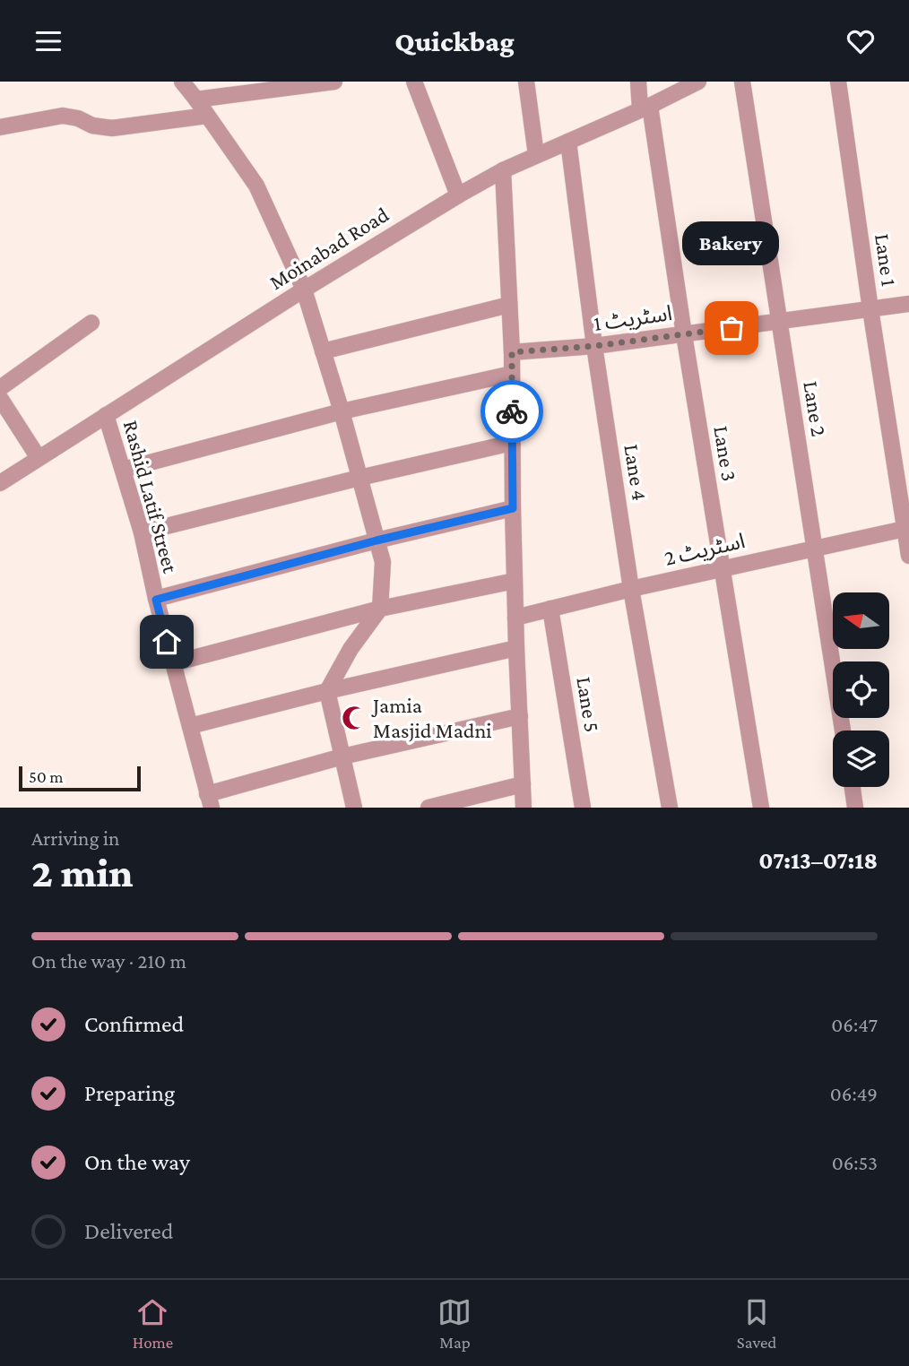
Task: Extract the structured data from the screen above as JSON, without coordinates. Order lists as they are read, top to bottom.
{
  "streets": {
    "street": [
      "Moinabad Road",
      "Lane 1",
      "اسٹریٹ 1",
      "Lane 2",
      "Lane 3",
      "Lane 4",
      "Rashid Latif Street",
      "اسٹریٹ 2",
      "Lane 5"
    ]
  },
  "crossings": [
    ["Moinabad Road", "Lane 3"],
    ["Moinabad Road", "Lane 4"],
    ["Moinabad Road", "Rashid Latif Street"],
    ["Lane 1", "اسٹریٹ 1"],
    ["Lane 1", "اسٹریٹ 2"],
    ["اسٹریٹ 1", "Lane 2"],
    ["اسٹریٹ 1", "Lane 3"],
    ["اسٹریٹ 1", "Lane 4"],
    ["Lane 2", "اسٹریٹ 2"],
    ["Lane 3", "اسٹریٹ 2"],
    ["Lane 4", "اسٹریٹ 2"],
    ["اسٹریٹ 2", "Lane 5"]
  ],
  "places": {
    "other": ["Bakery"],
    "mosque": ["Jamia Masjid Madni"]
  },
  "scale_bar": "50 m",
  "north": "left",
  "page": {
    "header": "Quickbag",
    "bubble": "Bakery",
    "scale": "50 m",
    "heading": ["2 min", "Arriving in", "07:13–07:18"],
    "bar": "On the way · 210 m",
    "list": [
      ["Confirmed", "06:47"],
      ["Preparing", "06:49"],
      ["On the way", "06:53"],
      "Delivered"
    ],
    "tabs": ["Home", "Map", "Saved"]
  }
}
